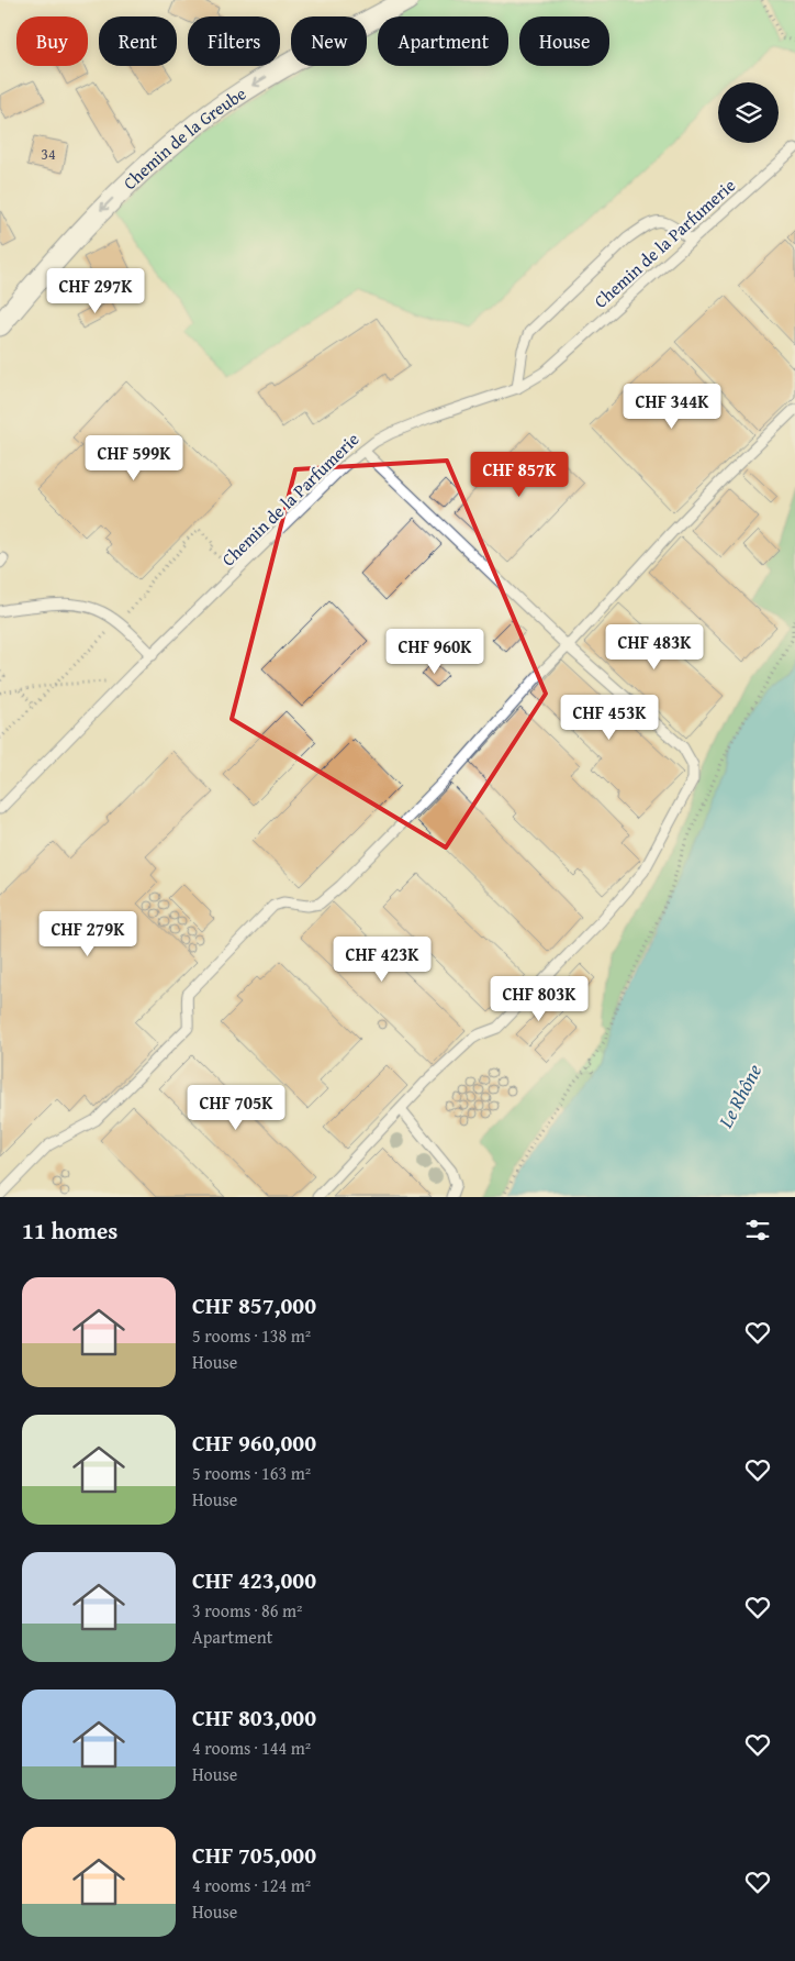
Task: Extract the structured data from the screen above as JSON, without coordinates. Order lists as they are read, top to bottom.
{
  "streets": {
    "street": ["Chemin de la Greube"],
    "lane": ["Chemin de la Parfumerie"]
  },
  "one_way": ["Chemin de la Greube"],
  "water": ["Le Rhône"],
  "house_numbers": ["34"],
  "page": {
    "chip": [
      "Buy",
      "Rent",
      "Filters",
      "New",
      "Apartment",
      "House"
    ],
    "price": [
      "CHF 297K",
      "CHF 344K",
      "CHF 599K",
      "CHF 857K",
      "CHF 483K",
      "CHF 960K",
      "CHF 453K",
      "CHF 279K",
      "CHF 423K",
      "CHF 803K",
      "CHF 705K"
    ],
    "heading": "11 homes",
    "list": [
      {
        "name": "CHF 857,000",
        "note": "5 rooms · 138 m² · House"
      },
      {
        "name": "CHF 960,000",
        "note": "5 rooms · 163 m² · House"
      },
      {
        "name": "CHF 423,000",
        "note": "3 rooms · 86 m² · Apartment"
      },
      {
        "name": "CHF 803,000",
        "note": "4 rooms · 144 m² · House"
      },
      {
        "name": "CHF 705,000",
        "note": "4 rooms · 124 m² · House"
      }
    ]
  }
}
